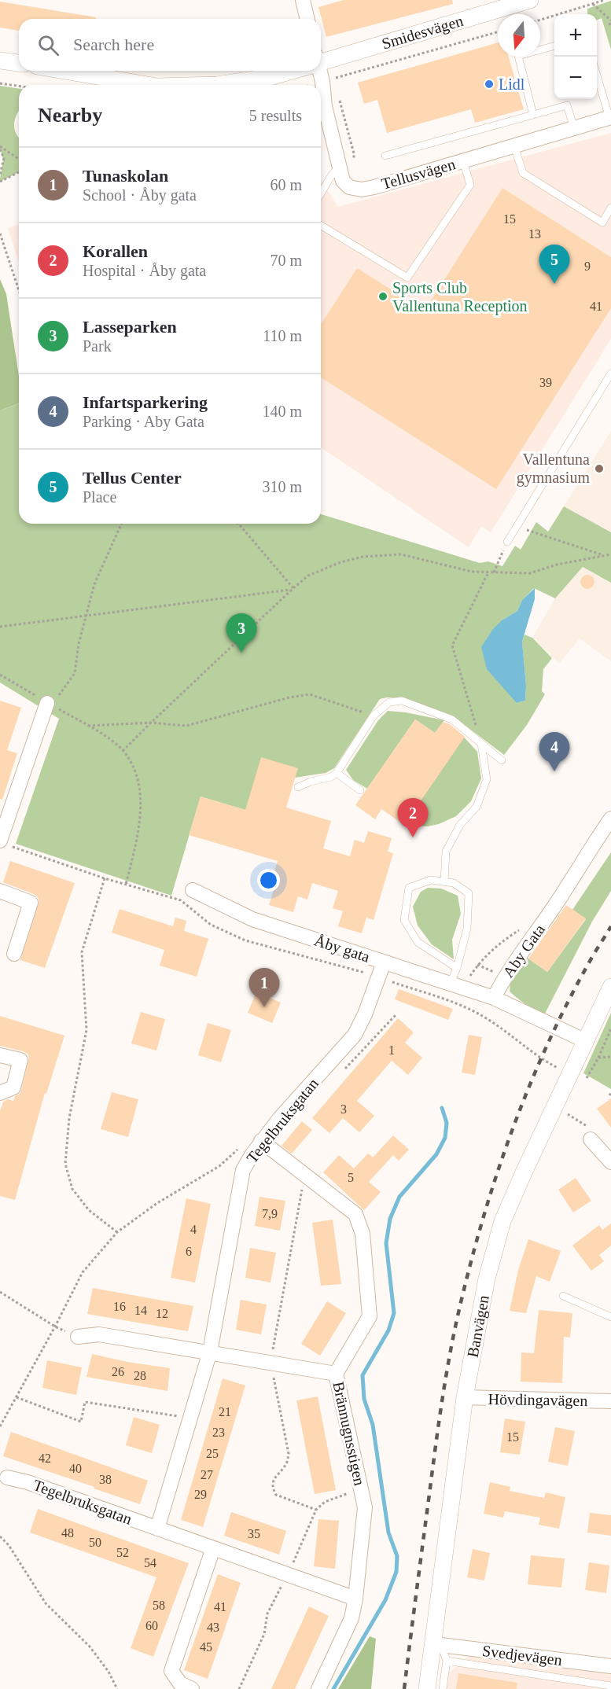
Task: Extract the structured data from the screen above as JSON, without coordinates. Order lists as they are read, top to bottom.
{
  "streets": {
    "street": [
      "Smidesvägen",
      "Tellusvägen",
      "Åby gata",
      "Aby Gata",
      "Tegelbruksgatan",
      "Banvägen",
      "Hövdingavägen",
      "Brännugnsstigen",
      "Svedjevägen"
    ]
  },
  "crossings": [
    ["Åby gata", "Aby Gata"],
    ["Åby gata", "Tegelbruksgatan"],
    ["Tegelbruksgatan", "Brännugnsstigen"],
    ["Banvägen", "Hövdingavägen"],
    ["Banvägen", "Svedjevägen"]
  ],
  "places": ["Lidl", "Sports Club Vallentuna Reception", "Vallentuna gymnasium"],
  "house_numbers": [
    "15",
    "13",
    "9",
    "41",
    "39",
    "1",
    "3",
    "5",
    "7,9",
    "4",
    "6",
    "16",
    "14",
    "12",
    "26",
    "28",
    "21",
    "23",
    "15",
    "25",
    "42",
    "40",
    "27",
    "38",
    "29",
    "48",
    "35",
    "50",
    "52",
    "54",
    "58",
    "41",
    "60",
    "43",
    "45"
  ],
  "north": "bottom",
  "page": {
    "map_buttons": ["+", "−"],
    "search": "Search here",
    "heading": ["Nearby", "5 results"],
    "list": [
      {
        "mark": "1",
        "name": "Tunaskolan",
        "note": "School · Åby gata",
        "value": "60 m"
      },
      {
        "mark": "2",
        "name": "Korallen",
        "note": "Hospital · Åby gata",
        "value": "70 m"
      },
      {
        "mark": "3",
        "name": "Lasseparken",
        "note": "Park",
        "value": "110 m"
      },
      {
        "mark": "4",
        "name": "Infartsparkering",
        "note": "Parking · Aby Gata",
        "value": "140 m"
      },
      {
        "mark": "5",
        "name": "Tellus Center",
        "note": "Place",
        "value": "310 m"
      }
    ],
    "pins": [
      "5",
      "3",
      "4",
      "2",
      "1"
    ]
  }
}
